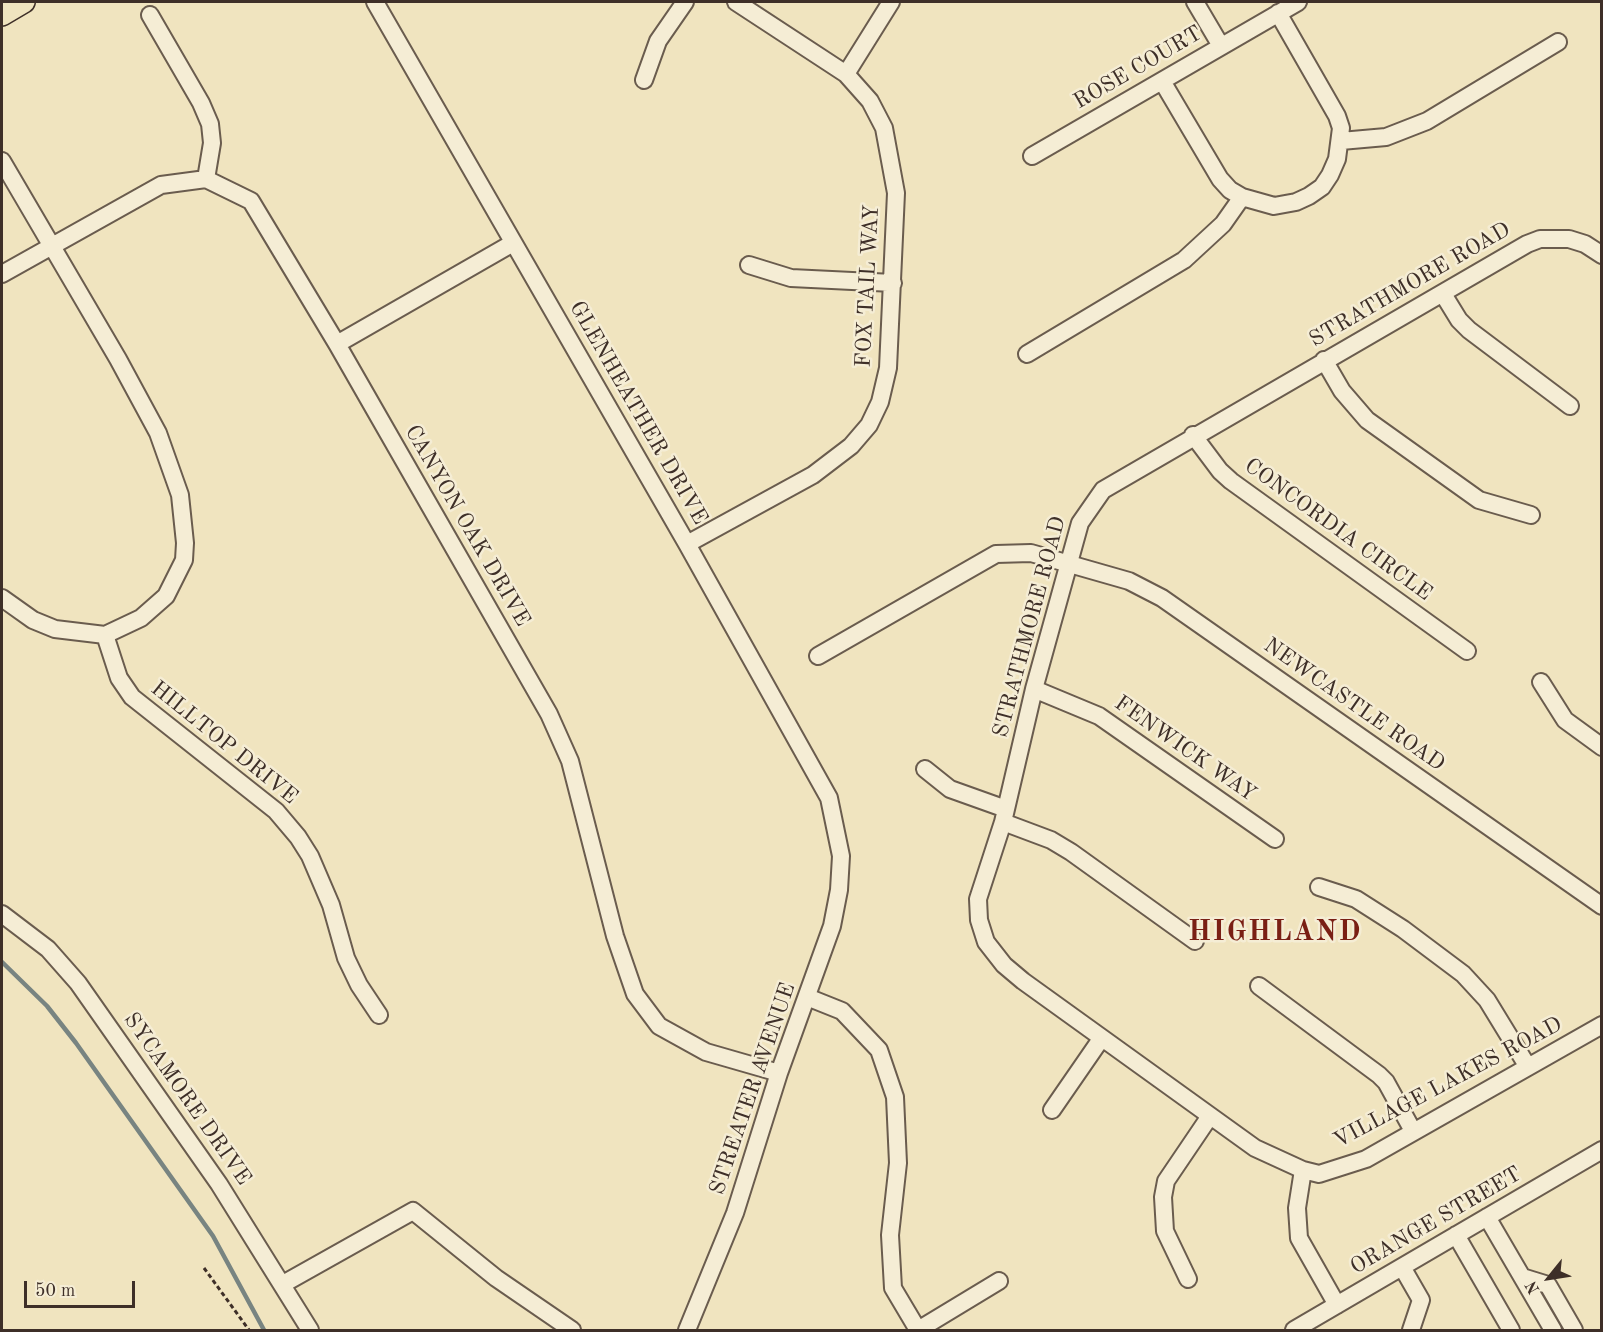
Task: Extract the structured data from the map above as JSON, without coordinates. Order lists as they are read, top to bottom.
{
  "streets": {
    "street": [
      "ROSE COURT",
      "STRATHMORE ROAD",
      "FOX TAIL WAY",
      "GLENHEATHER DRIVE",
      "CANYON OAK DRIVE",
      "CONCORDIA CIRCLE",
      "NEWCASTLE ROAD",
      "HILLTOP DRIVE",
      "FENWICK WAY",
      "VILLAGE LAKES ROAD",
      "STREATER AVENUE",
      "SYCAMORE DRIVE",
      "ORANGE STREET"
    ]
  },
  "crossings": [
    ["STRATHMORE ROAD", "CONCORDIA CIRCLE"],
    ["STRATHMORE ROAD", "NEWCASTLE ROAD"],
    ["STRATHMORE ROAD", "FENWICK WAY"],
    ["STRATHMORE ROAD", "VILLAGE LAKES ROAD"],
    ["FOX TAIL WAY", "GLENHEATHER DRIVE"],
    ["GLENHEATHER DRIVE", "STREATER AVENUE"],
    ["CANYON OAK DRIVE", "STREATER AVENUE"]
  ],
  "districts": ["HIGHLAND"],
  "scale_bar": "50 m",
  "north": "bottom left"
}
